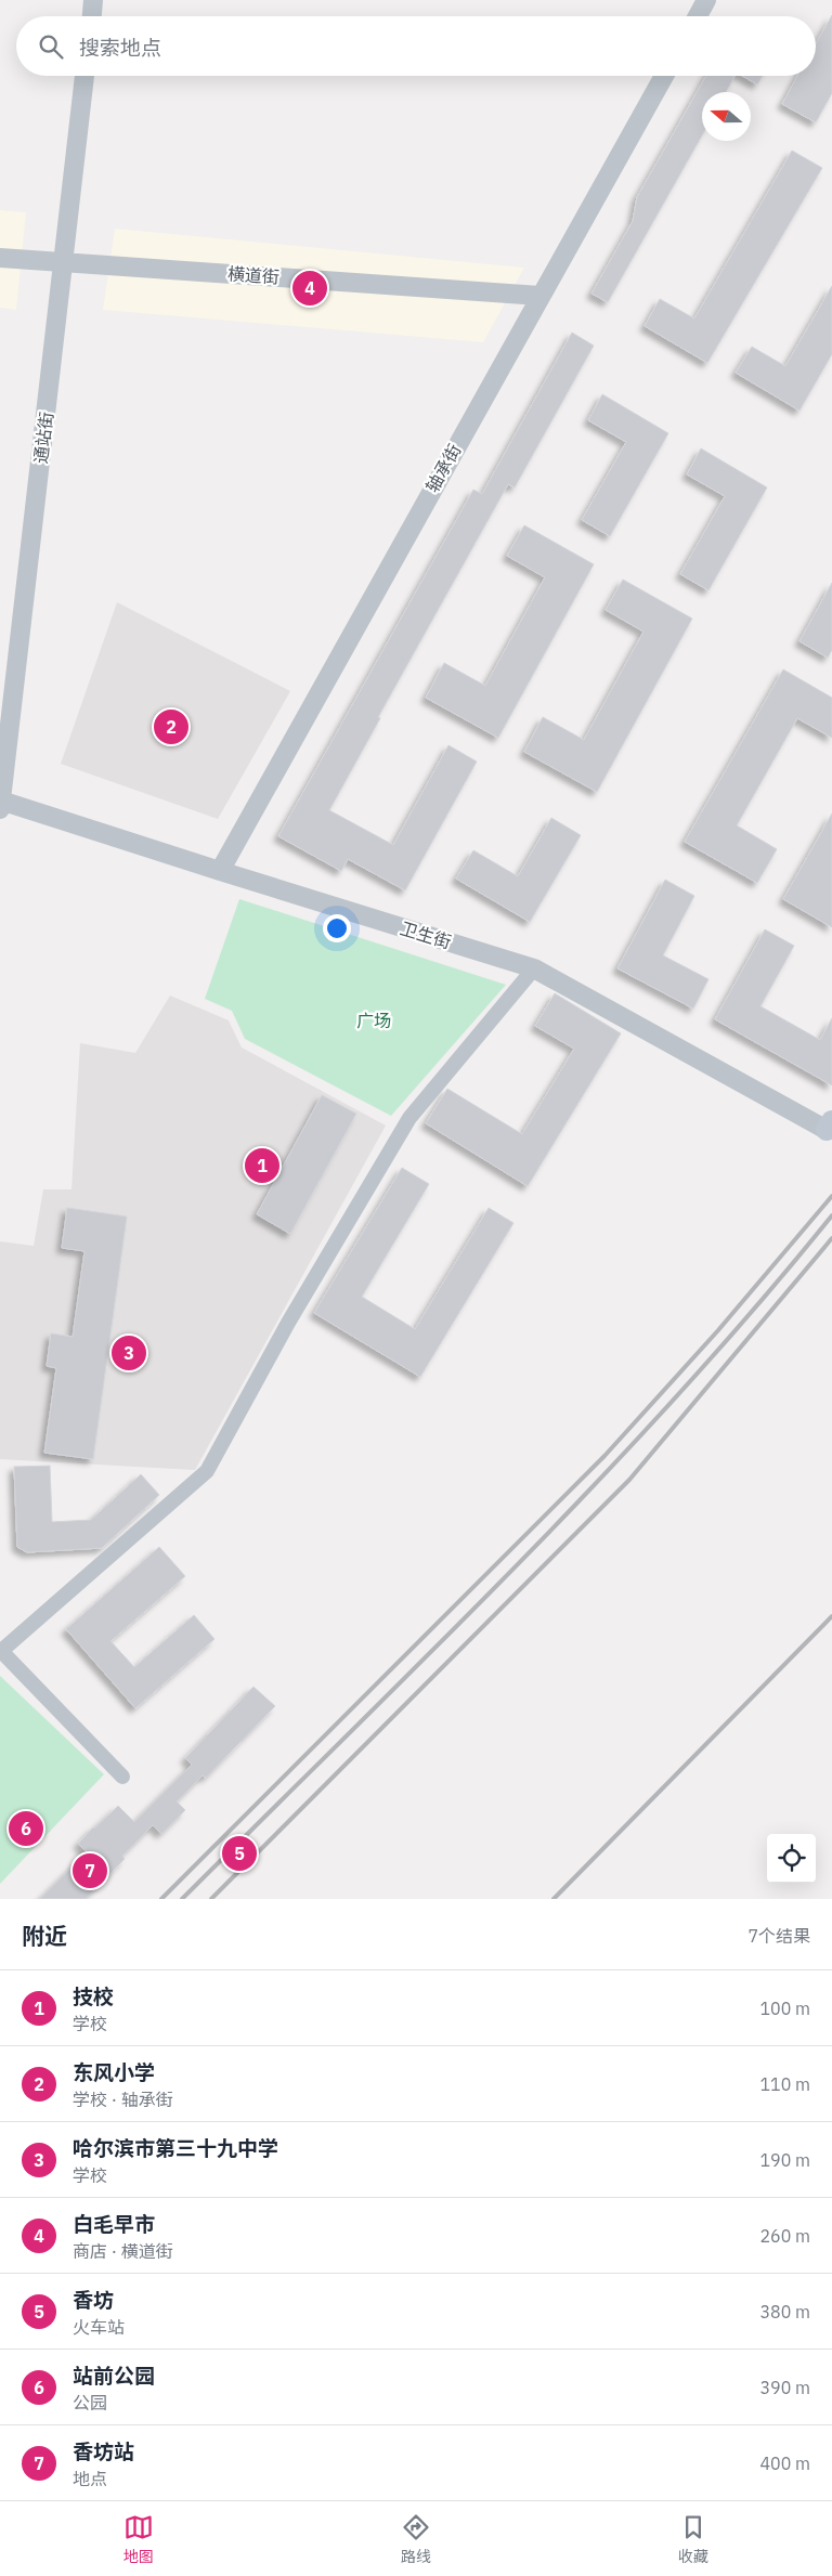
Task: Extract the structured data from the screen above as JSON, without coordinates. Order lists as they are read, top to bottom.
{
  "streets": {
    "street": [
      "横道街",
      "通站街",
      "轴承街",
      "卫生街"
    ]
  },
  "crossings": [
    ["横道街", "通站街"],
    ["横道街", "轴承街"],
    ["通站街", "卫生街"],
    ["轴承街", "卫生街"]
  ],
  "parks": ["广场"],
  "north": "left",
  "page": {
    "search": "搜索地点",
    "pins": [
      "4",
      "2",
      "1",
      "3",
      "6",
      "5",
      "7"
    ],
    "heading": ["附近", "7个结果"],
    "list": [
      {
        "mark": "1",
        "name": "技校",
        "note": "学校",
        "value": "100 m"
      },
      {
        "mark": "2",
        "name": "东风小学",
        "note": "学校 · 轴承街",
        "value": "110 m"
      },
      {
        "mark": "3",
        "name": "哈尔滨市第三十九中学",
        "note": "学校",
        "value": "190 m"
      },
      {
        "mark": "4",
        "name": "白毛早市",
        "note": "商店 · 横道街",
        "value": "260 m"
      },
      {
        "mark": "5",
        "name": "香坊",
        "note": "火车站",
        "value": "380 m"
      },
      {
        "mark": "6",
        "name": "站前公园",
        "note": "公园",
        "value": "390 m"
      },
      {
        "mark": "7",
        "name": "香坊站",
        "note": "地点",
        "value": "400 m"
      }
    ],
    "nav": ["地图", "路线", "收藏"]
  }
}
